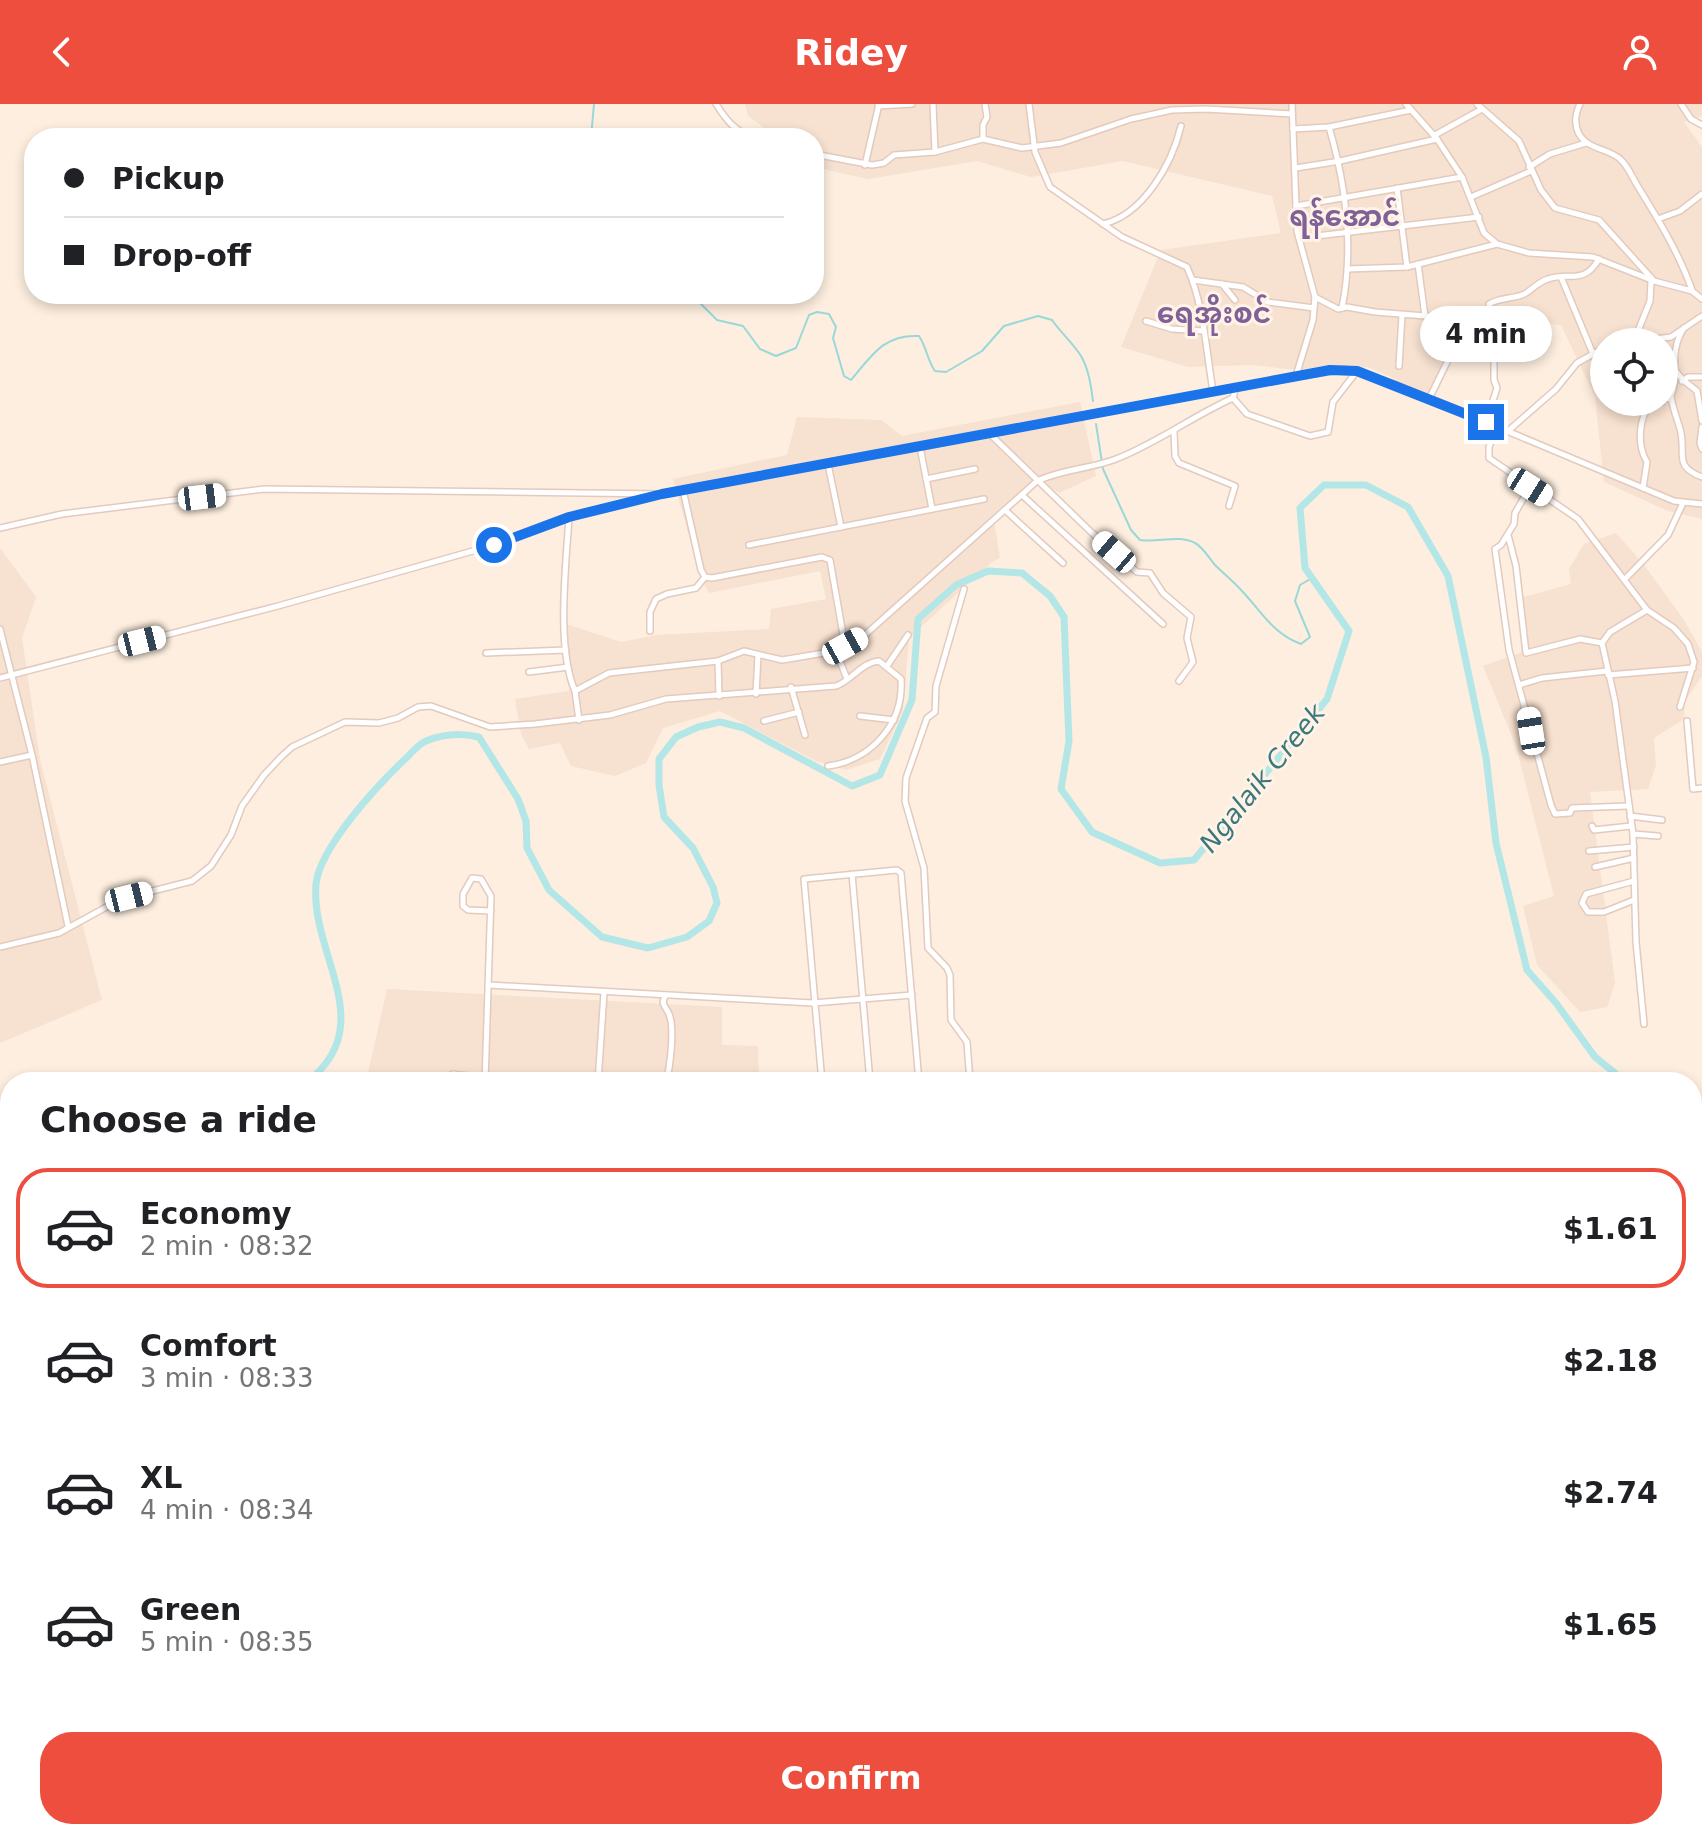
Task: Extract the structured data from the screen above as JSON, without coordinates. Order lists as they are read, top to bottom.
{
  "districts": ["ရန်အောင်", "ရေအိုးစင်"],
  "water": ["Ngalaik Creek"],
  "page": {
    "header": "Ridey",
    "banner": ["Pickup", "Drop-off"],
    "bubble": "4 min",
    "heading": "Choose a ride",
    "list": [
      {
        "name": "Economy",
        "note": "2 min · 08:32",
        "value": "$1.61"
      },
      {
        "name": "Comfort",
        "note": "3 min · 08:33",
        "value": "$2.18"
      },
      {
        "name": "XL",
        "note": "4 min · 08:34",
        "value": "$2.74"
      },
      {
        "name": "Green",
        "note": "5 min · 08:35",
        "value": "$1.65"
      }
    ],
    "buttons": "Confirm"
  }
}
